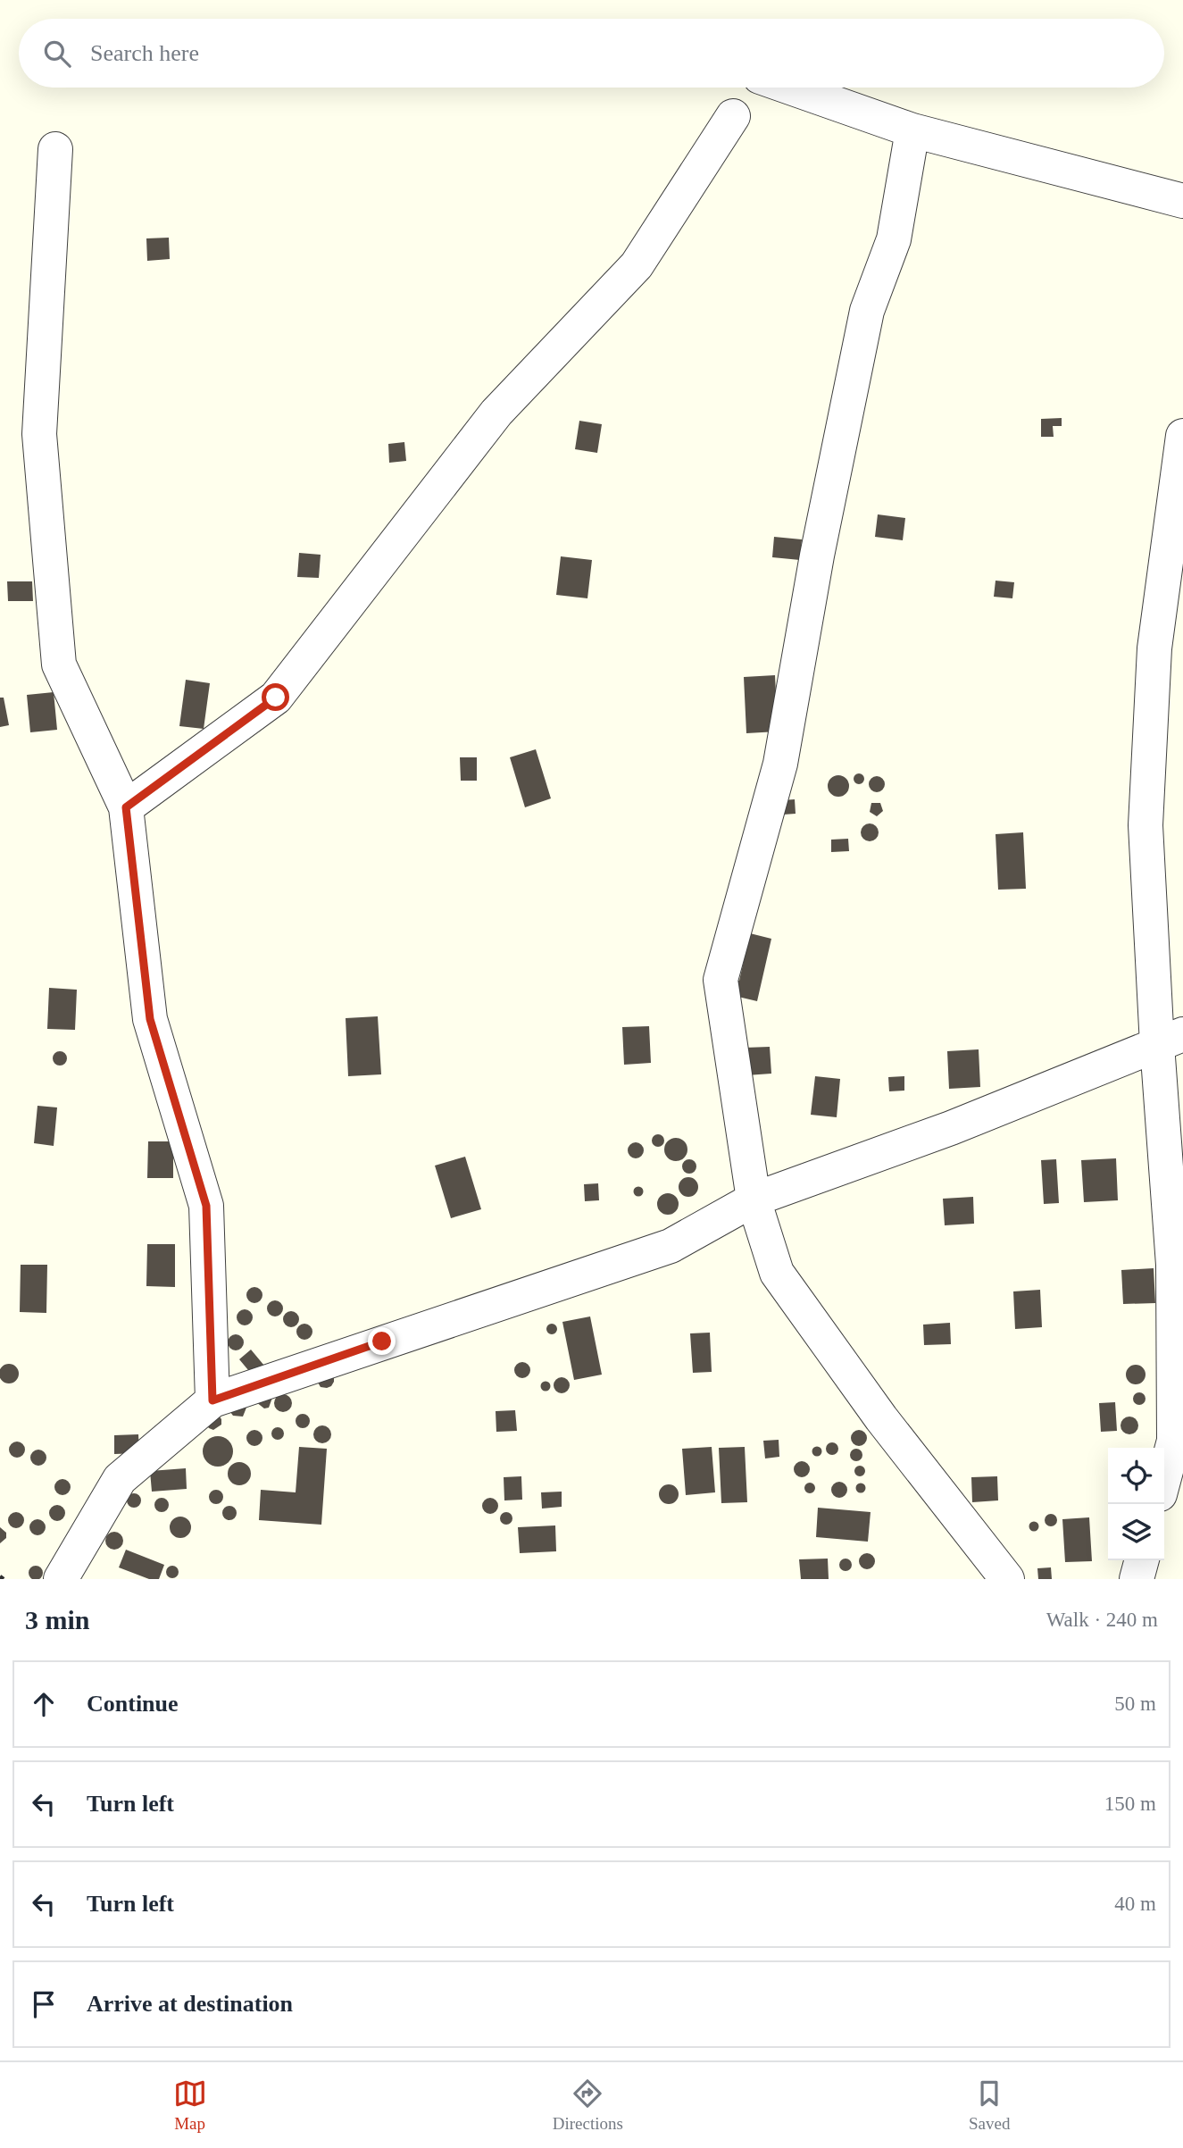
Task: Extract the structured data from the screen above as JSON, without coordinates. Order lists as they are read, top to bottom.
{
  "page": {
    "search": "Search here",
    "heading": ["3 min", "Walk · 240 m"],
    "list": [
      ["Continue", "50 m"],
      ["Turn left", "150 m"],
      ["Turn left", "40 m"],
      "Arrive at destination"
    ],
    "nav": ["Map", "Directions", "Saved"]
  }
}
